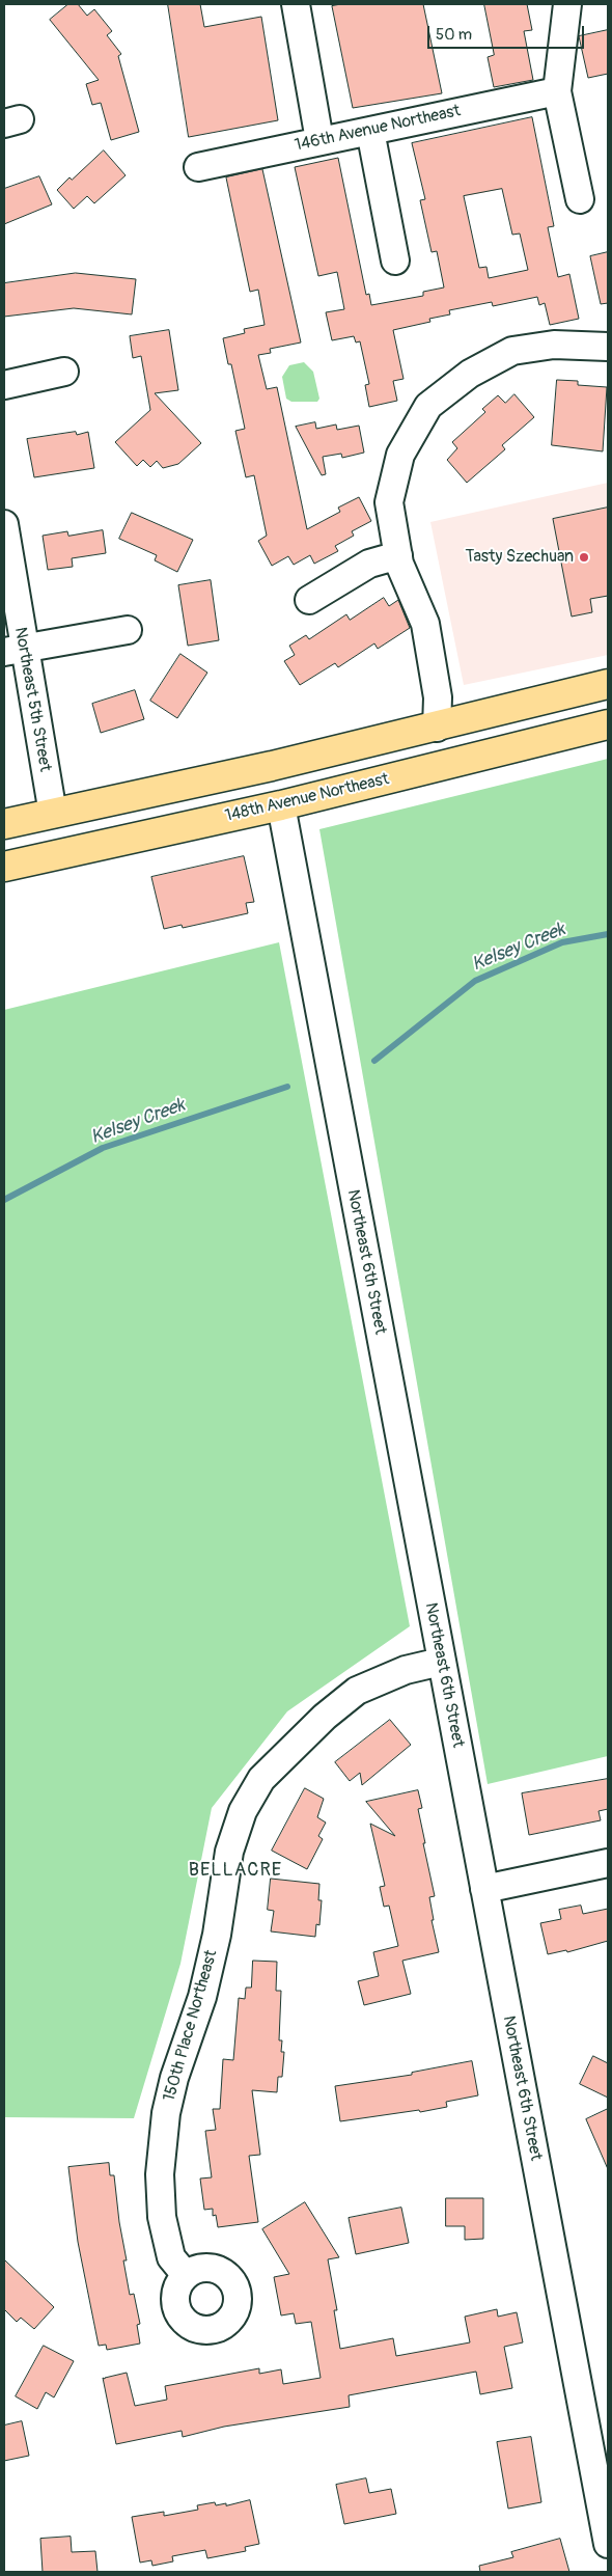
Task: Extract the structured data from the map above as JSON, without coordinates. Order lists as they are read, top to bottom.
{
  "streets": {
    "main road": ["148th Avenue Northeast"],
    "street": [
      "146th Avenue Northeast",
      "Northeast 5th Street",
      "Northeast 6th Street",
      "150th Place Northeast"
    ]
  },
  "crossings": [
    ["148th Avenue Northeast", "Northeast 6th Street"],
    ["Northeast 6th Street", "150th Place Northeast"]
  ],
  "districts": ["BELLACRE"],
  "water": ["Kelsey Creek"],
  "places": ["Tasty Szechuan"],
  "scale_bar": "50 m"
}
